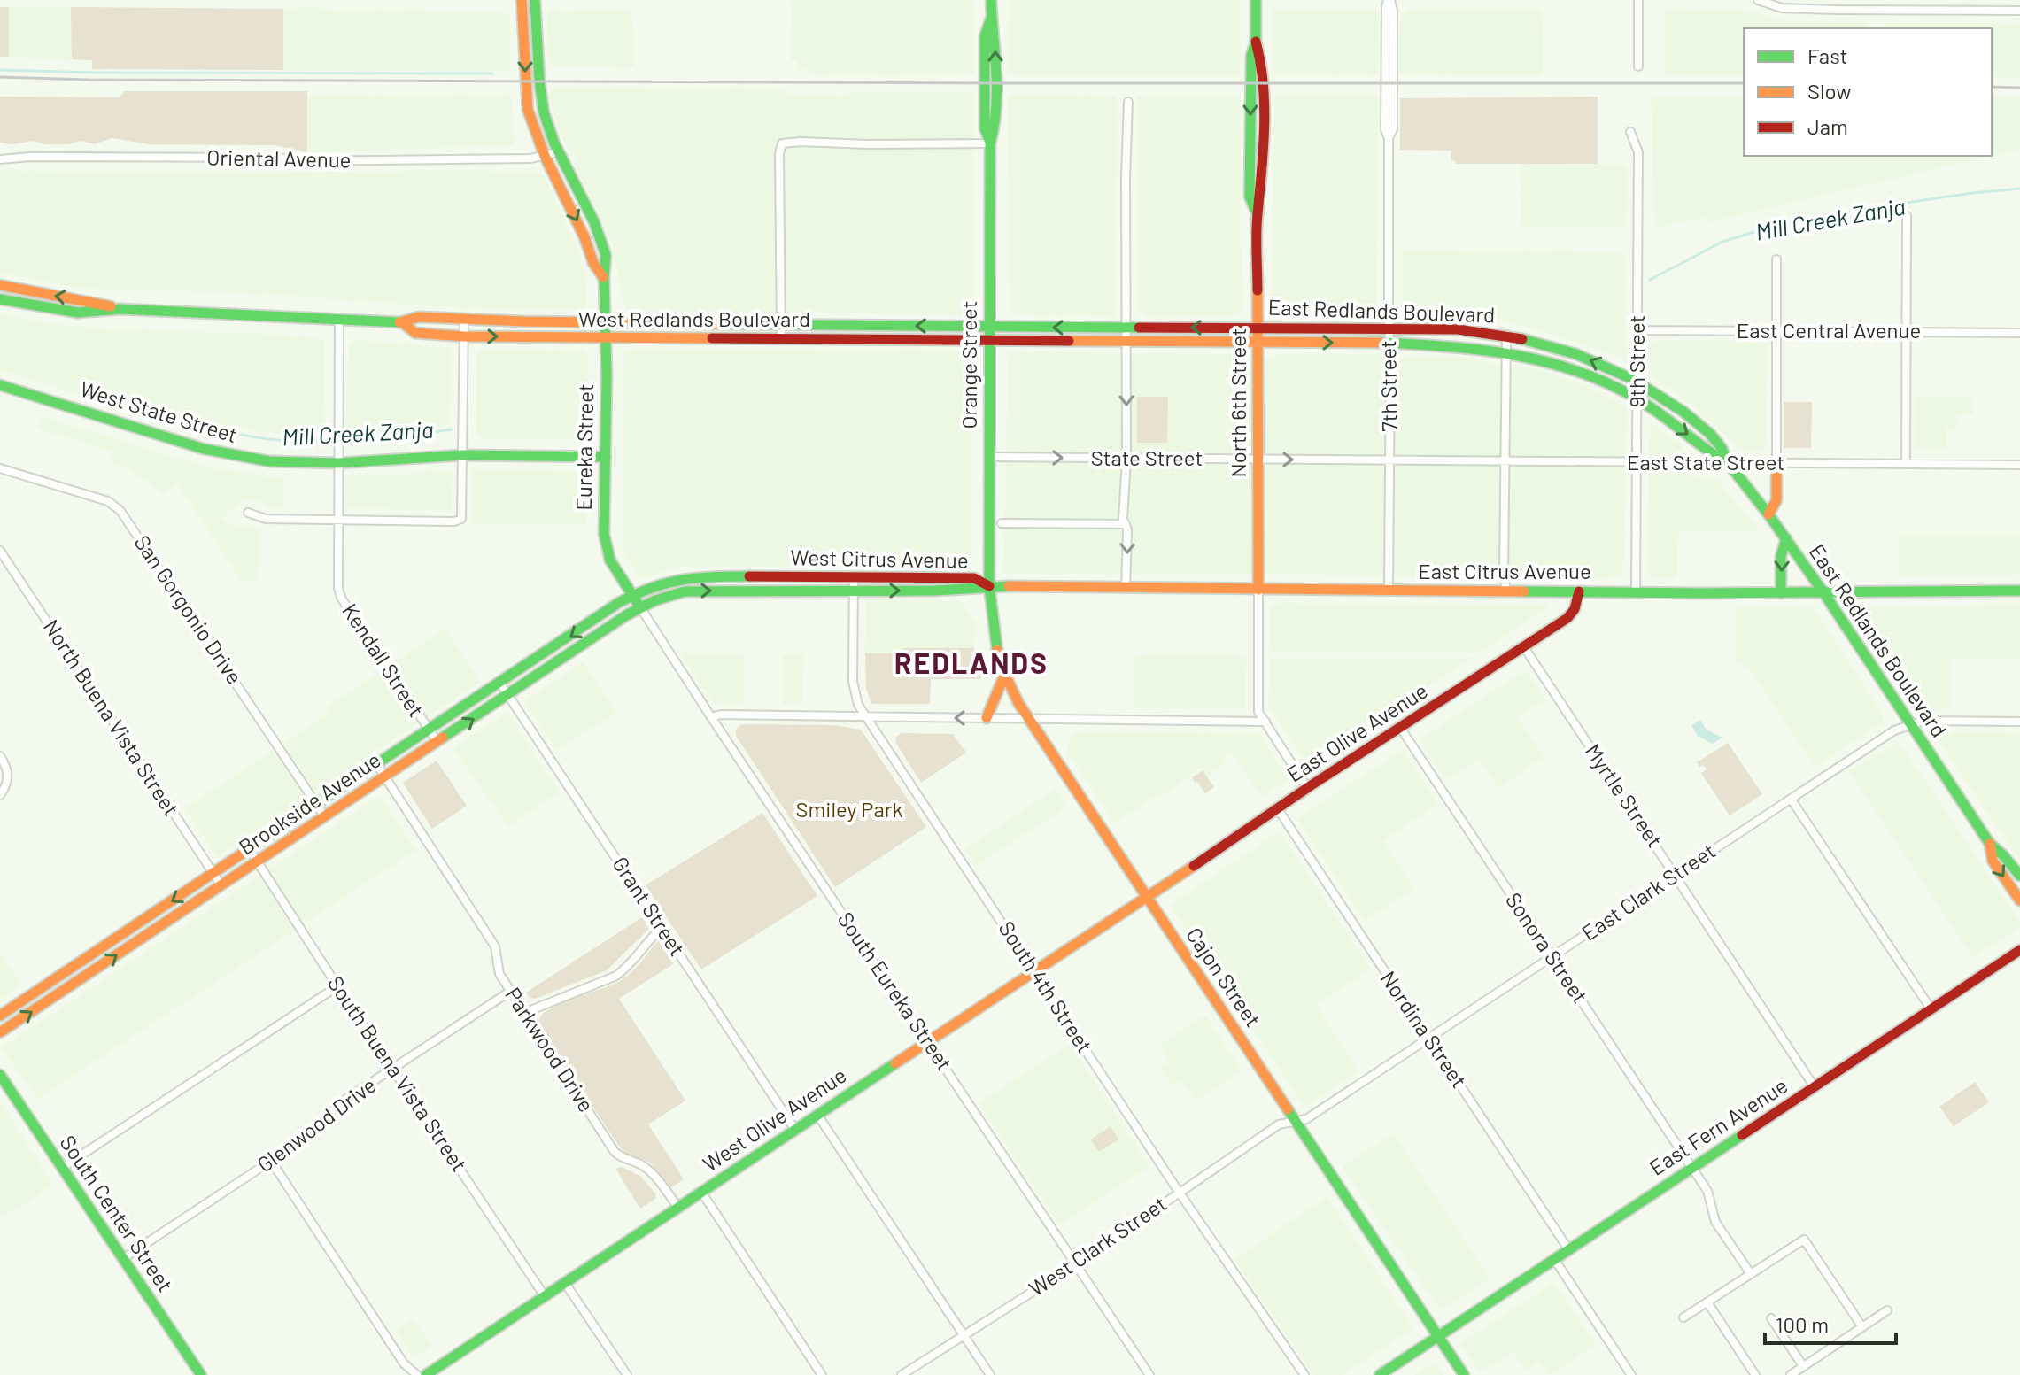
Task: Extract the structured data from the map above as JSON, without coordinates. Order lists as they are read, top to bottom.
{
  "streets": {
    "main road": [
      "East Redlands Boulevard",
      "West Redlands Boulevard",
      "Orange Street",
      "North 6th Street",
      "West State Street",
      "Eureka Street",
      "West Citrus Avenue",
      "East Citrus Avenue",
      "East Olive Avenue",
      "Brookside Avenue",
      "Cajon Street",
      "West Olive Avenue",
      "East Fern Avenue",
      "South Center Street"
    ],
    "street": [
      "Oriental Avenue",
      "East Central Avenue",
      "9th Street",
      "7th Street",
      "State Street",
      "East State Street",
      "San Gorgonio Drive",
      "Kendall Street",
      "North Buena Vista Street",
      "Myrtle Street",
      "East Clark Street",
      "Grant Street",
      "Sonora Street",
      "South 4th Street",
      "South Eureka Street",
      "Nordina Street",
      "Parkwood Drive",
      "South Buena Vista Street",
      "Glenwood Drive",
      "West Clark Street"
    ]
  },
  "crossings": [
    ["Oriental Avenue", "Eureka Street"],
    ["East Redlands Boulevard", "West Redlands Boulevard"],
    ["East Redlands Boulevard", "9th Street"],
    ["East Redlands Boulevard", "Orange Street"],
    ["East Redlands Boulevard", "7th Street"],
    ["East Redlands Boulevard", "North 6th Street"],
    ["East Redlands Boulevard", "East State Street"],
    ["East Redlands Boulevard", "East Citrus Avenue"],
    ["East Redlands Boulevard", "East Clark Street"],
    ["West Redlands Boulevard", "Orange Street"],
    ["West Redlands Boulevard", "Eureka Street"],
    ["West Redlands Boulevard", "Kendall Street"],
    ["East Central Avenue", "9th Street"],
    ["9th Street", "East State Street"],
    ["9th Street", "East Citrus Avenue"],
    ["Orange Street", "State Street"],
    ["Orange Street", "West Citrus Avenue"],
    ["Orange Street", "East Citrus Avenue"],
    ["Orange Street", "Cajon Street"],
    ["7th Street", "State Street"],
    ["7th Street", "East State Street"],
    ["7th Street", "East Citrus Avenue"],
    ["North 6th Street", "State Street"],
    ["North 6th Street", "East Citrus Avenue"],
    ["West State Street", "Eureka Street"],
    ["West State Street", "Kendall Street"],
    ["Eureka Street", "West Citrus Avenue"],
    ["Eureka Street", "Brookside Avenue"],
    ["Eureka Street", "South Eureka Street"],
    ["State Street", "East State Street"],
    ["West Citrus Avenue", "East Citrus Avenue"],
    ["West Citrus Avenue", "Brookside Avenue"],
    ["West Citrus Avenue", "Cajon Street"],
    ["West Citrus Avenue", "South 4th Street"],
    ["West Citrus Avenue", "South Eureka Street"],
    ["East Citrus Avenue", "East Olive Avenue"],
    ["East Citrus Avenue", "Cajon Street"],
    ["San Gorgonio Drive", "Brookside Avenue"],
    ["Kendall Street", "Brookside Avenue"],
    ["North Buena Vista Street", "Brookside Avenue"],
    ["East Olive Avenue", "Myrtle Street"],
    ["East Olive Avenue", "Sonora Street"],
    ["East Olive Avenue", "Cajon Street"],
    ["East Olive Avenue", "Nordina Street"],
    ["East Olive Avenue", "West Olive Avenue"],
    ["Myrtle Street", "East Clark Street"],
    ["Myrtle Street", "East Fern Avenue"],
    ["Brookside Avenue", "Grant Street"],
    ["Brookside Avenue", "South Eureka Street"],
    ["Brookside Avenue", "Parkwood Drive"],
    ["Brookside Avenue", "South Buena Vista Street"],
    ["East Clark Street", "Sonora Street"],
    ["East Clark Street", "Cajon Street"],
    ["East Clark Street", "Nordina Street"],
    ["East Clark Street", "West Clark Street"],
    ["Grant Street", "West Olive Avenue"],
    ["Sonora Street", "East Fern Avenue"],
    ["Cajon Street", "West Olive Avenue"],
    ["Cajon Street", "East Fern Avenue"],
    ["Cajon Street", "West Clark Street"],
    ["South 4th Street", "West Olive Avenue"],
    ["South 4th Street", "West Clark Street"],
    ["South Eureka Street", "West Olive Avenue"],
    ["South Eureka Street", "West Clark Street"],
    ["Nordina Street", "East Fern Avenue"],
    ["Parkwood Drive", "West Olive Avenue"],
    ["Parkwood Drive", "Glenwood Drive"],
    ["South Buena Vista Street", "West Olive Avenue"],
    ["South Buena Vista Street", "Glenwood Drive"],
    ["Glenwood Drive", "South Center Street"]
  ],
  "one_way": ["State Street"],
  "districts": ["REDLANDS"],
  "water": ["Mill Creek Zanja"],
  "parks": ["Smiley Park"],
  "legend": ["Fast", "Slow", "Jam"],
  "scale_bar": "100 m"
}
